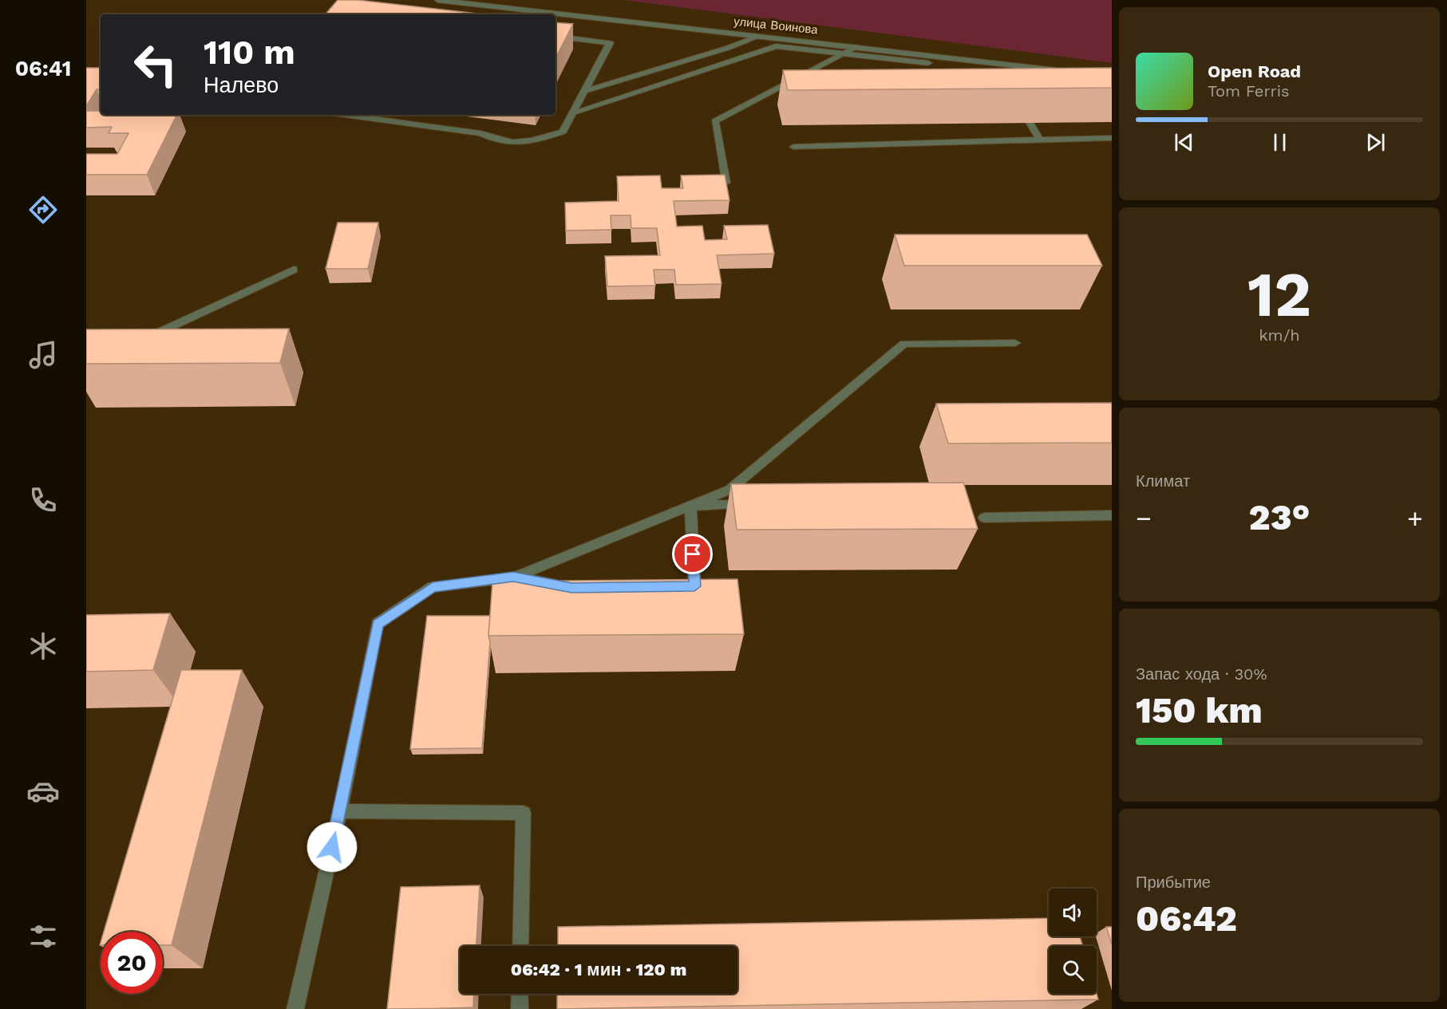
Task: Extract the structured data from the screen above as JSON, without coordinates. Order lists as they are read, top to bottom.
{
  "streets": {
    "street": ["улица Воинова"]
  },
  "page": {
    "tabs": "06:41",
    "turn": ["110 m", "Налево"],
    "song": ["Open Road", "Tom Ferris"],
    "tile": [
      ["12", "km/h"],
      "Климат",
      ["Запас хода · 30%", "150 km"],
      ["Прибытие", "06:42"]
    ],
    "heat": ["−", "23°", "+"],
    "limit": "20",
    "trip": "06:42 · 1 мин · 120 m"
  }
}
